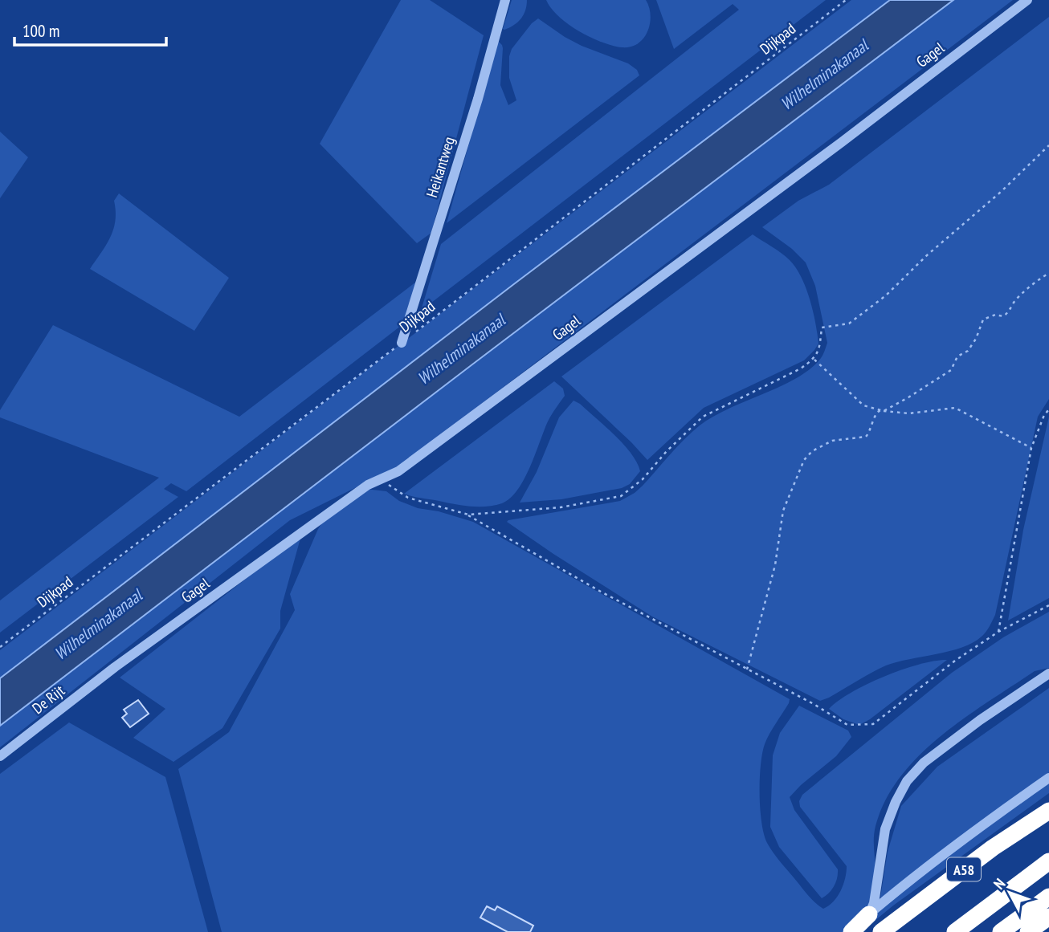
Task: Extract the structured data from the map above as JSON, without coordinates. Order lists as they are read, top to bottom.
{
  "streets": {
    "highway": ["A58"],
    "street": ["Gagel", "Heikantweg", "De Rijt"],
    "path": ["Dijkpad"]
  },
  "crossings": [
    ["Dijkpad", "Heikantweg"],
    ["Gagel", "De Rijt"]
  ],
  "water": ["Wilhelminakanaal"],
  "scale_bar": "100 m",
  "north": "top left"
}
